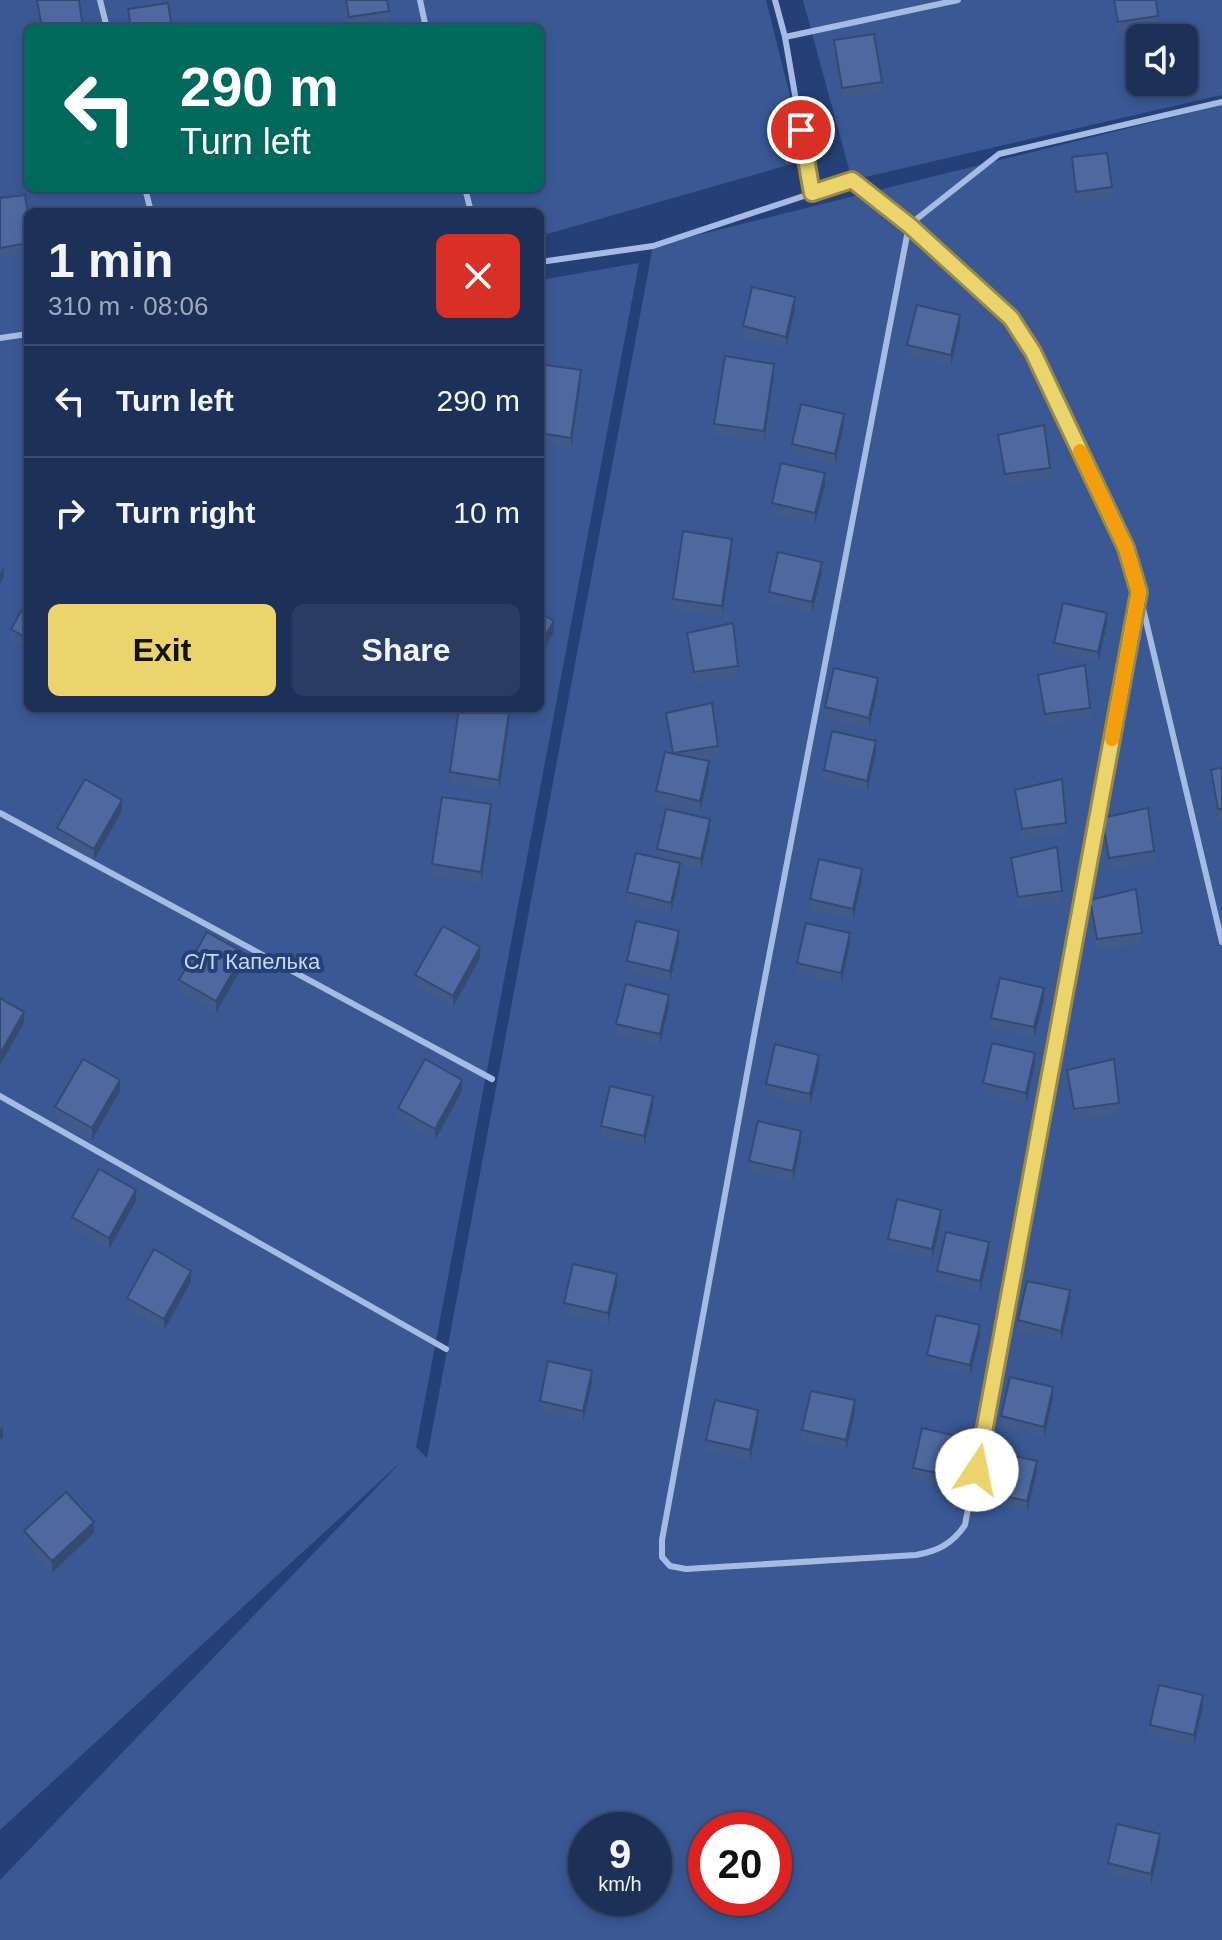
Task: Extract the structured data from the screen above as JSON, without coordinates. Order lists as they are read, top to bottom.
{
  "parks": ["С/Т Капелька"],
  "page": {
    "turn": ["290 m", "Turn left"],
    "heading": ["1 min", "310 m · 08:06"],
    "list": [
      {
        "name": "Turn left",
        "value": "290 m"
      },
      {
        "name": "Turn right",
        "value": "10 m"
      }
    ],
    "buttons": ["Exit", "Share"],
    "speed": "9 km/h",
    "limit": "20"
  }
}
